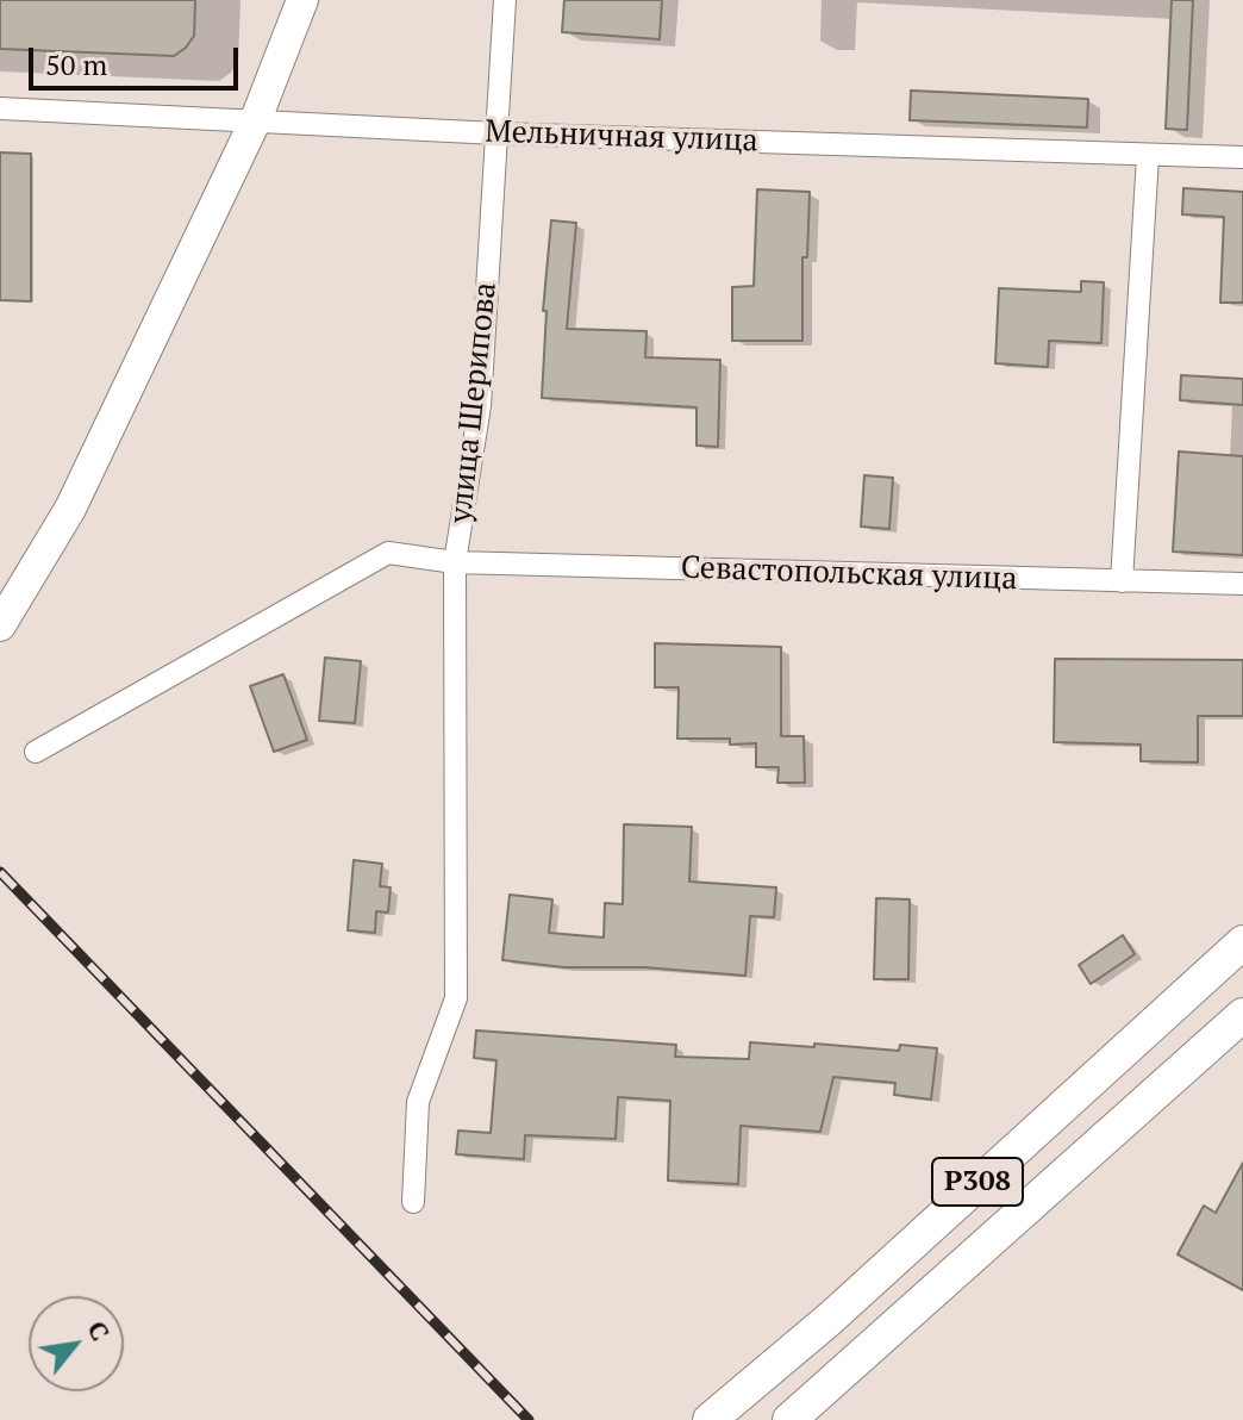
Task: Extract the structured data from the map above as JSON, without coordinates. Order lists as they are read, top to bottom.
{
  "streets": {
    "main road": ["P308"],
    "street": ["Мельничная улица", "улица Шерипова", "Севастопольская улица"]
  },
  "crossings": [
    ["Мельничная улица", "улица Шерипова"],
    ["улица Шерипова", "Севастопольская улица"]
  ],
  "scale_bar": "50 m",
  "north": "top right"
}
